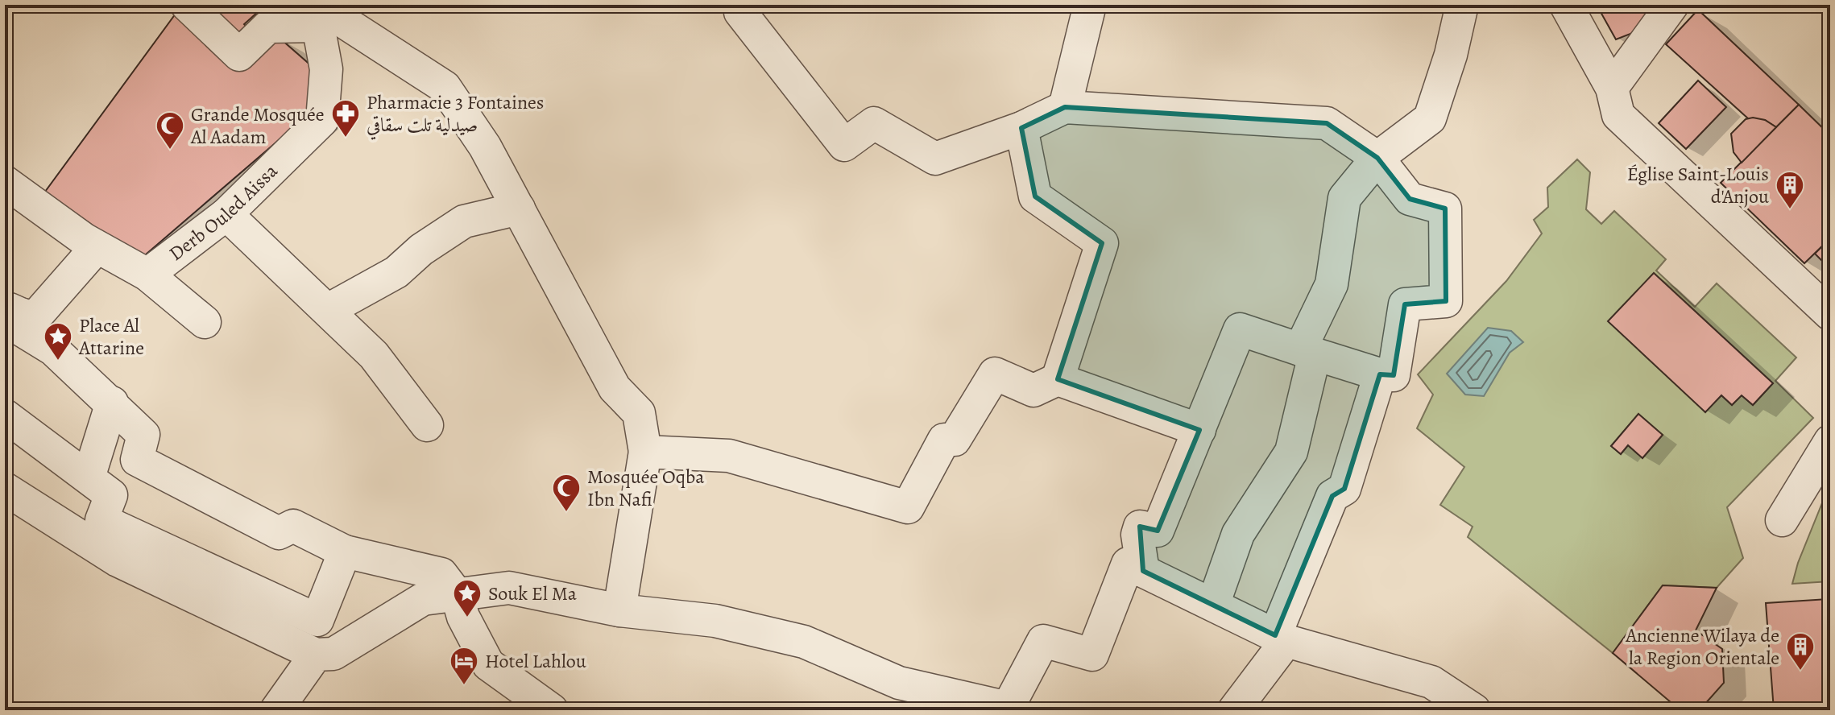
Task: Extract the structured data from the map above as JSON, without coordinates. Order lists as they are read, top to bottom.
{
  "streets": {
    "street": ["Derb Ouled Aissa"]
  },
  "places": {
    "pharmacy": ["Pharmacie 3 Fontaines صيدلية تلت سقاقي"],
    "mosque": ["Grande Mosquée Al Aadam", "Mosquée Oqba Ibn Nafi"],
    "building": ["Église Saint-Louis d'Anjou", "Ancienne Wilaya de la Region Orientale"],
    "place": ["Place Al Attarine", "Souk El Ma"],
    "hotel": ["Hotel Lahlou"]
  }
}
